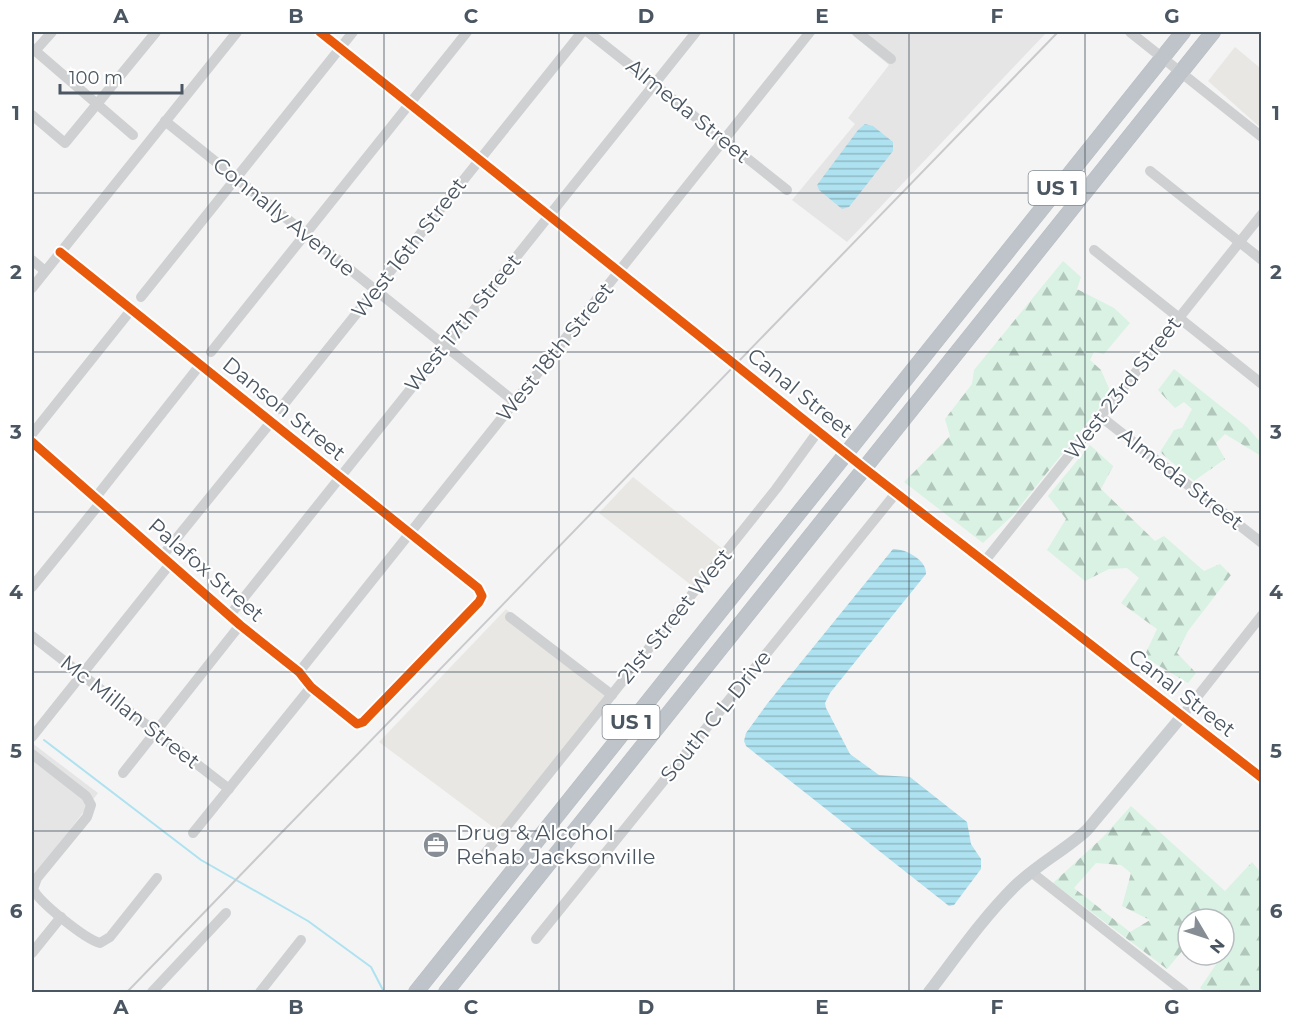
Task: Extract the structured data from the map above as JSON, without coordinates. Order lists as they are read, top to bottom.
{
  "streets": {
    "highway": ["US 1"],
    "street": [
      "Almeda Street",
      "Connally Avenue",
      "West 16th Street",
      "West 17th Street",
      "West 18th Street",
      "West 23rd Street",
      "Canal Street",
      "Danson Street",
      "Palafox Street",
      "21st Street West",
      "Mc Millan Street",
      "South C L Drive"
    ]
  },
  "crossings": [
    ["Almeda Street", "West 17th Street"],
    ["Almeda Street", "West 18th Street"],
    ["Almeda Street", "West 23rd Street"],
    ["US 1", "Canal Street"],
    ["Connally Avenue", "West 16th Street"],
    ["Connally Avenue", "West 17th Street"],
    ["Connally Avenue", "West 18th Street"],
    ["West 16th Street", "Canal Street"],
    ["West 17th Street", "Canal Street"],
    ["West 17th Street", "Danson Street"],
    ["West 17th Street", "Palafox Street"],
    ["West 18th Street", "Canal Street"],
    ["West 18th Street", "Danson Street"],
    ["West 18th Street", "Palafox Street"],
    ["West 23rd Street", "Canal Street"],
    ["Canal Street", "21st Street West"],
    ["Canal Street", "South C L Drive"],
    ["Danson Street", "Palafox Street"]
  ],
  "places": {
    "office": ["Drug & Alcohol Rehab Jacksonville"]
  },
  "scale_bar": "100 m",
  "north": "bottom right",
  "grid": {
    "columns": [
      "A",
      "B",
      "C",
      "D",
      "E",
      "F",
      "G"
    ],
    "rows": [
      "1",
      "2",
      "3",
      "4",
      "5",
      "6"
    ]
  }
}
